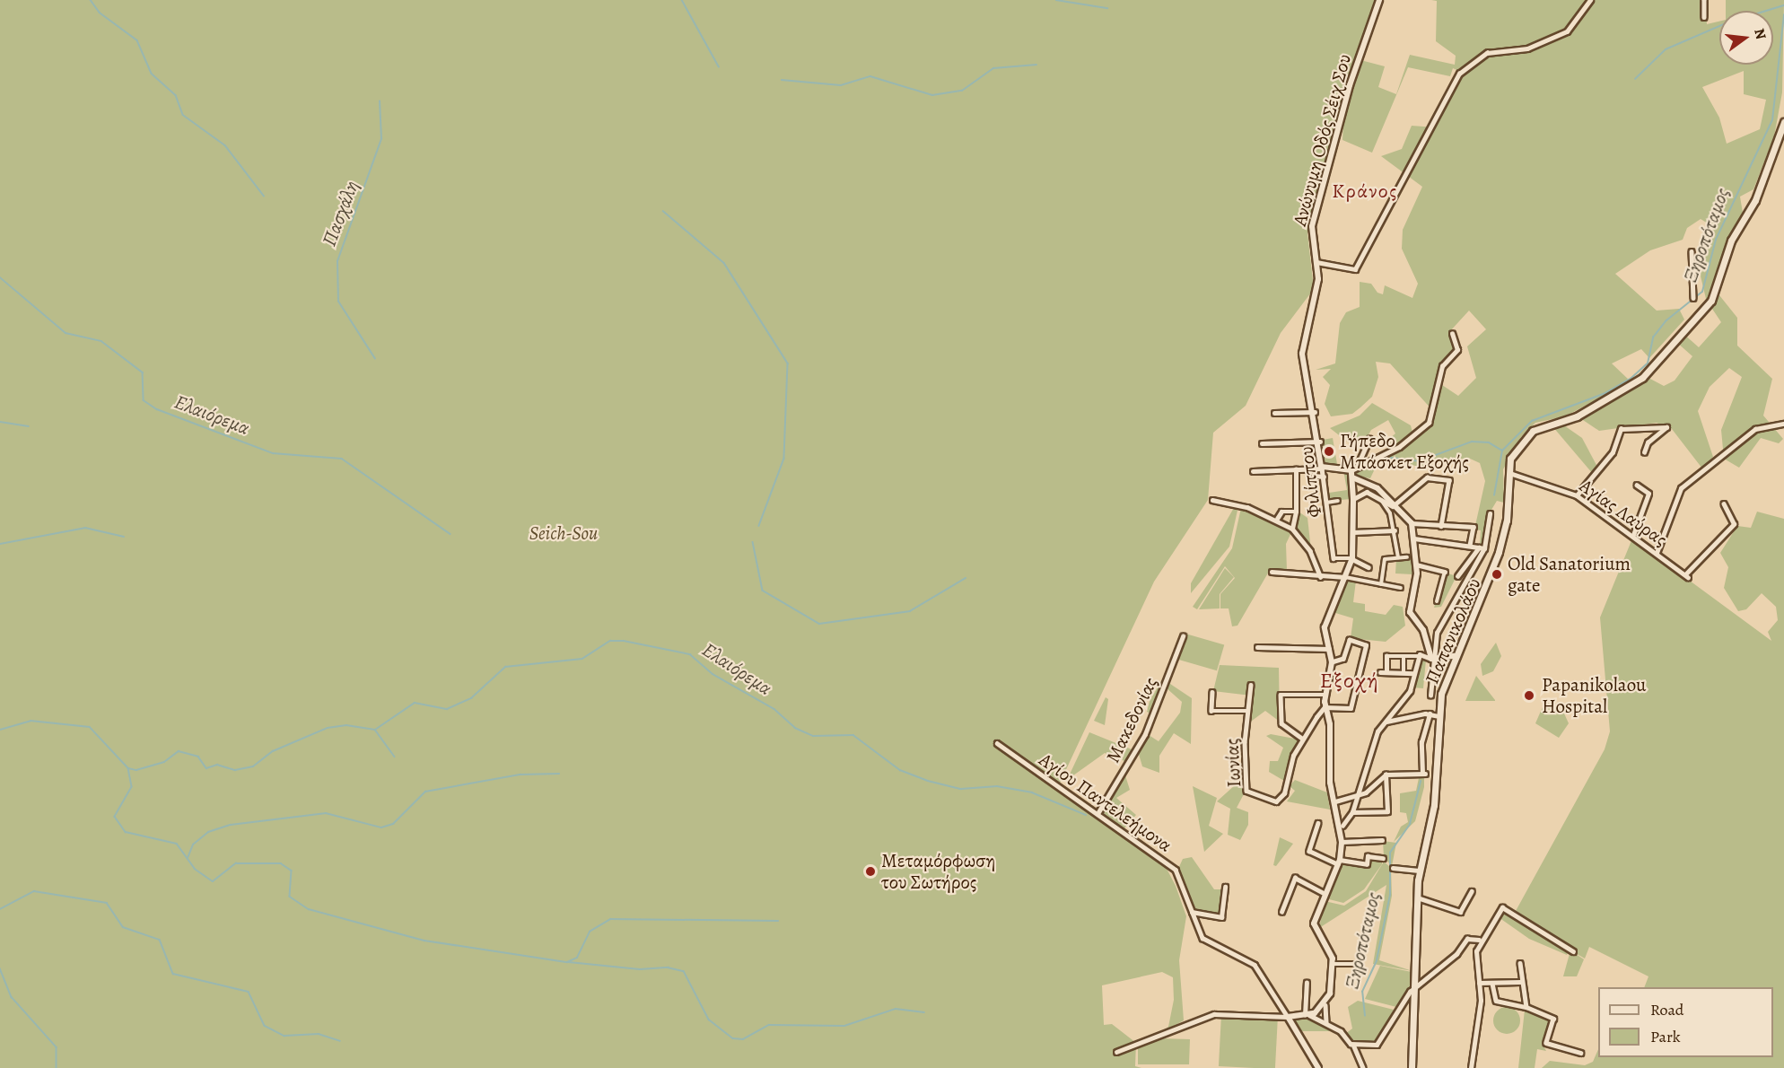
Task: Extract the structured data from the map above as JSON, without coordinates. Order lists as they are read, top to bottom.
{
  "streets": {
    "main road": ["Παπανικολάου"],
    "street": [
      "Ανώνυμη Οδός Σέιχ Σου",
      "Φιλίππου",
      "Αγίας Λαύρας",
      "Μακεδονίας",
      "Ιωνίας",
      "Αγίου Παντελεήμονα"
    ]
  },
  "crossings": [
    ["Ανώνυμη Οδός Σέιχ Σου", "Φιλίππου"],
    ["Αγίας Λαύρας", "Παπανικολάου"],
    ["Μακεδονίας", "Αγίου Παντελεήμονα"]
  ],
  "districts": ["Κράνος", "Εξοχή"],
  "water": ["Πασχάλη", "Ξηροπόταμος", "Ελαιόρεμα"],
  "parks": ["Seich-Sou"],
  "places": [
    "Γήπεδο Μπάσκετ Εξοχής",
    "Old Sanatorium gate",
    "Papanikolaou Hospital",
    "Μεταμόρφωση του Σωτήρος"
  ],
  "legend": ["Road", "Park"],
  "north": "right"
}
